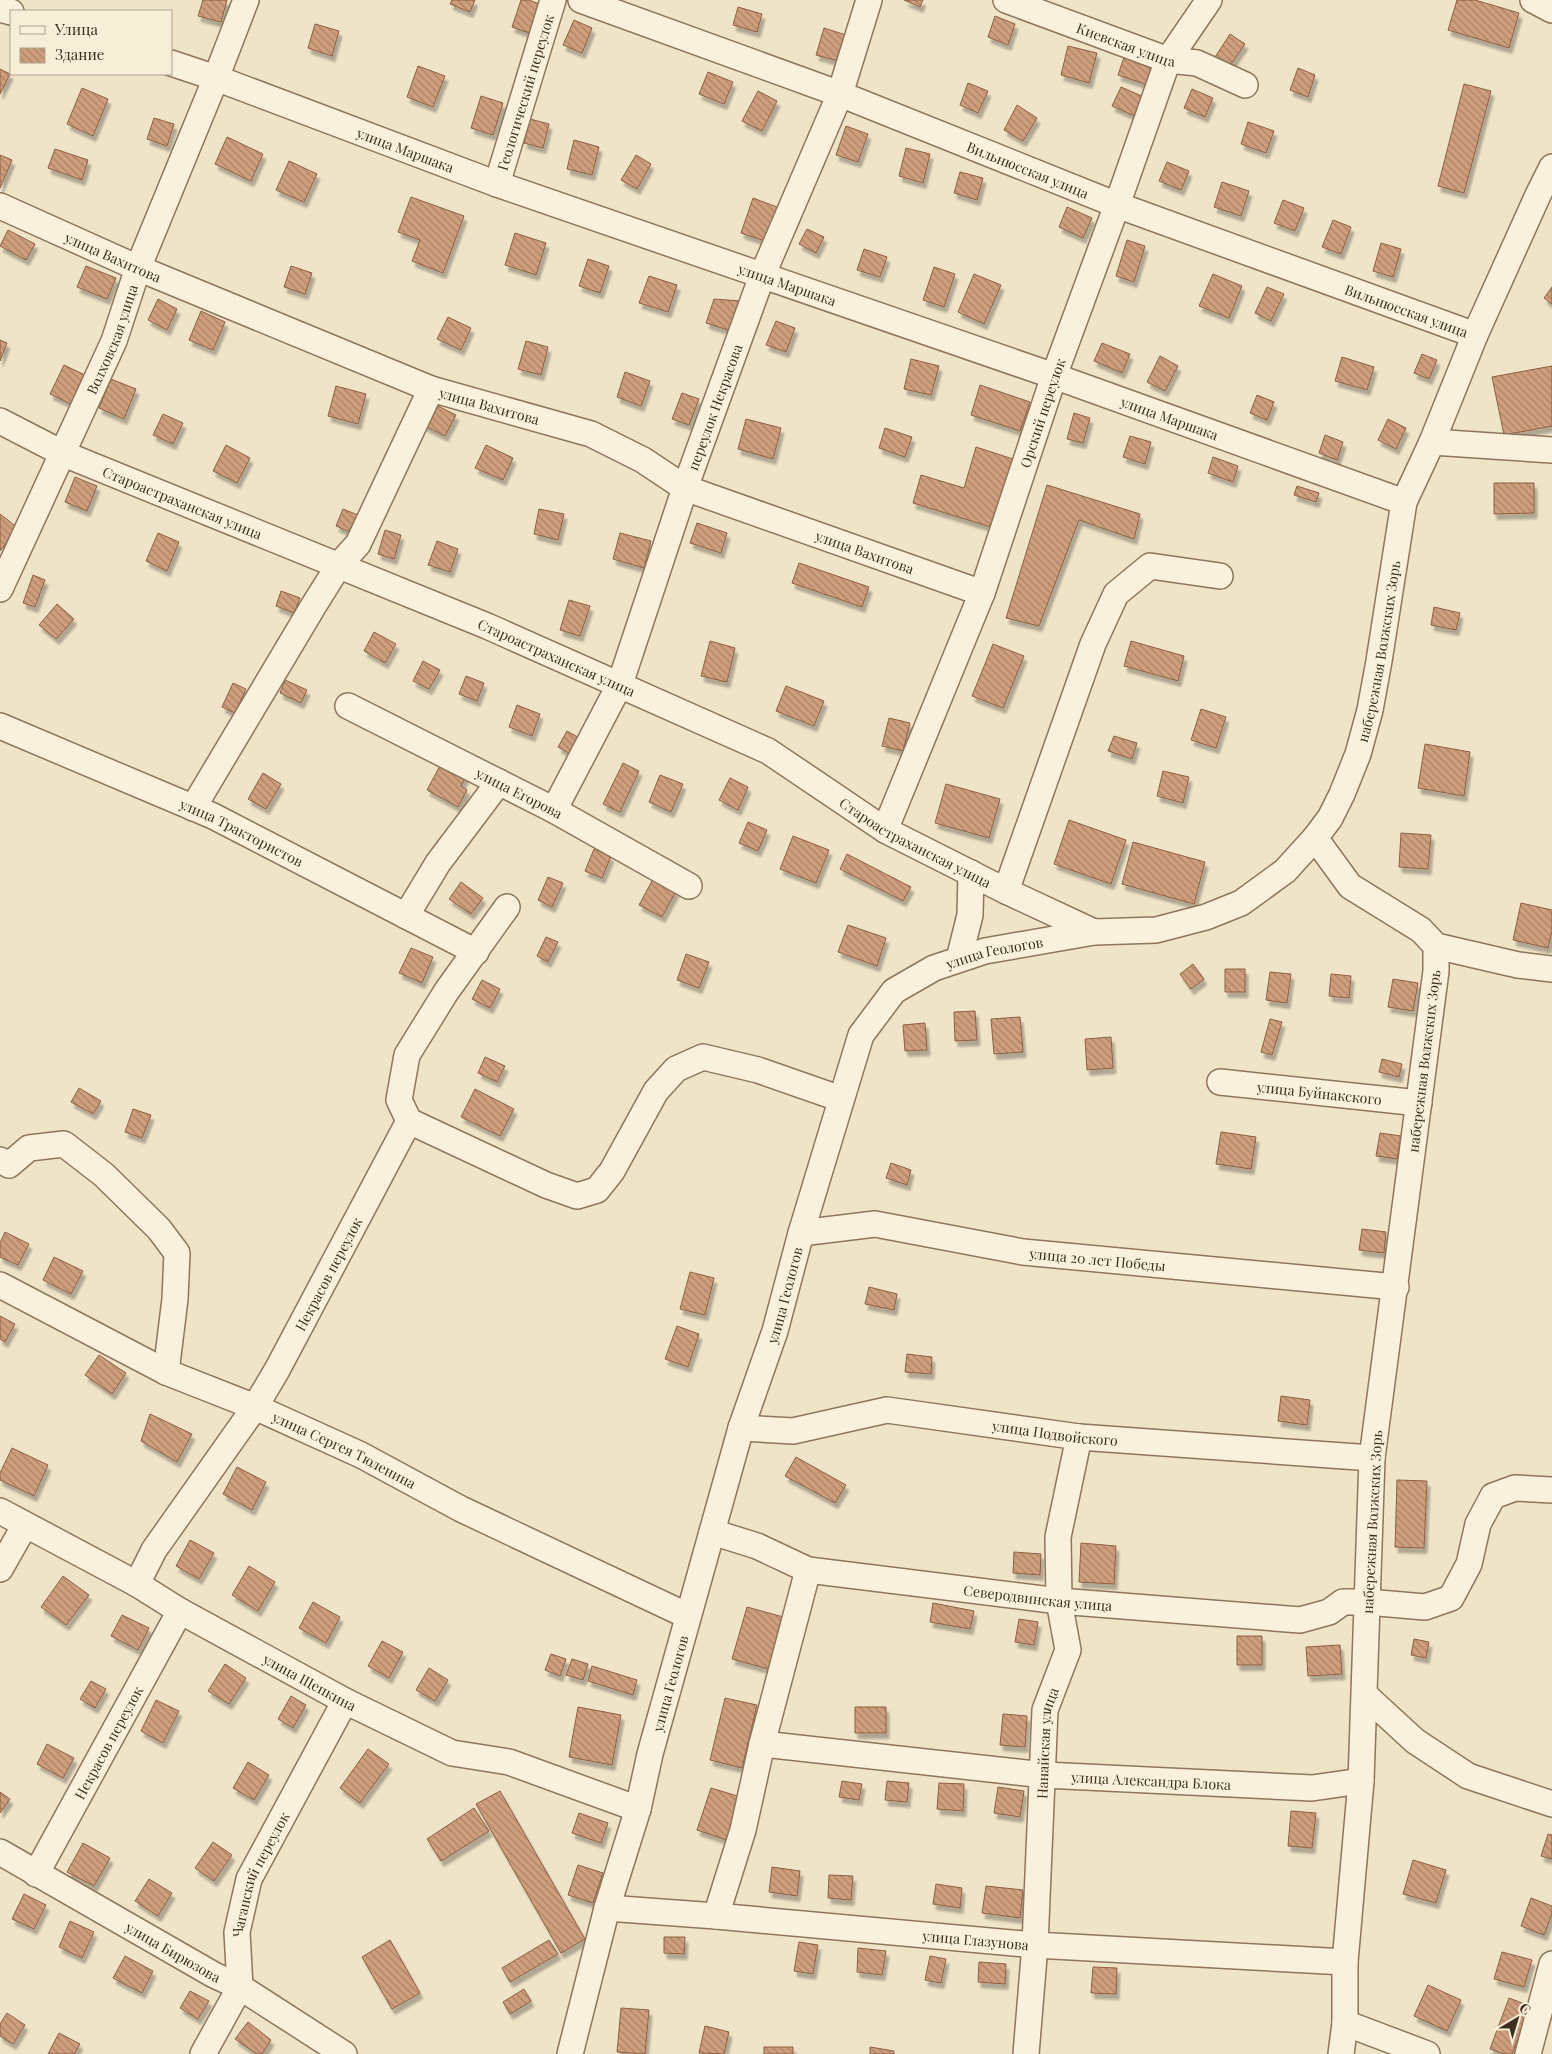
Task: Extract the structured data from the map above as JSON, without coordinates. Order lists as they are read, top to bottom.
{
  "streets": {
    "street": [
      "Киевская улица",
      "Геологический переулок",
      "улица Маршака",
      "Вильнюсская улица",
      "улица Вахитова",
      "Волховская улица",
      "переулок Некрасова",
      "Орский переулок",
      "Староастраханская улица",
      "набережная Волжских Зорь",
      "улица Егорова",
      "улица Трактористов",
      "улица Геологов",
      "улица Буйнакского",
      "улица 20 лет Победы",
      "Некрасов переулок",
      "улица Подвойского",
      "улица Сергея Тюленина",
      "Северодвинская улица",
      "улица Щепкина",
      "Нанайская улица",
      "улица Александра Блока",
      "Чаганский переулок",
      "улица Глазунова",
      "улица Бирюзова"
    ]
  },
  "crossings": [
    ["Киевская улица", "Орский переулок"],
    ["Геологический переулок", "улица Маршака"],
    ["улица Маршака", "Волховская улица"],
    ["улица Маршака", "переулок Некрасова"],
    ["улица Маршака", "Орский переулок"],
    ["улица Маршака", "набережная Волжских Зорь"],
    ["Вильнюсская улица", "переулок Некрасова"],
    ["Вильнюсская улица", "Орский переулок"],
    ["Вильнюсская улица", "набережная Волжских Зорь"],
    ["улица Вахитова", "Волховская улица"],
    ["улица Вахитова", "переулок Некрасова"],
    ["улица Вахитова", "Орский переулок"],
    ["Волховская улица", "Староастраханская улица"],
    ["переулок Некрасова", "Староастраханская улица"],
    ["переулок Некрасова", "улица Егорова"],
    ["Орский переулок", "Староастраханская улица"],
    ["Староастраханская улица", "улица Геологов"],
    ["набережная Волжских Зорь", "улица Геологов"],
    ["набережная Волжских Зорь", "улица Буйнакского"],
    ["набережная Волжских Зорь", "улица 20 лет Победы"],
    ["набережная Волжских Зорь", "улица Подвойского"],
    ["набережная Волжских Зорь", "Северодвинская улица"],
    ["набережная Волжских Зорь", "улица Александра Блока"],
    ["набережная Волжских Зорь", "улица Глазунова"],
    ["улица Геологов", "улица 20 лет Победы"],
    ["улица Геологов", "улица Подвойского"],
    ["улица Геологов", "улица Сергея Тюленина"],
    ["улица Геологов", "Северодвинская улица"],
    ["улица Геологов", "улица Щепкина"],
    ["улица Геологов", "улица Глазунова"],
    ["Некрасов переулок", "улица Сергея Тюленина"],
    ["Некрасов переулок", "улица Щепкина"],
    ["Некрасов переулок", "улица Бирюзова"],
    ["улица Подвойского", "Нанайская улица"],
    ["Северодвинская улица", "Нанайская улица"],
    ["улица Щепкина", "Чаганский переулок"],
    ["Нанайская улица", "улица Александра Блока"],
    ["Нанайская улица", "улица Глазунова"],
    ["Чаганский переулок", "улица Бирюзова"]
  ],
  "legend": ["Улица", "Здание"],
  "north": "top right"
}
